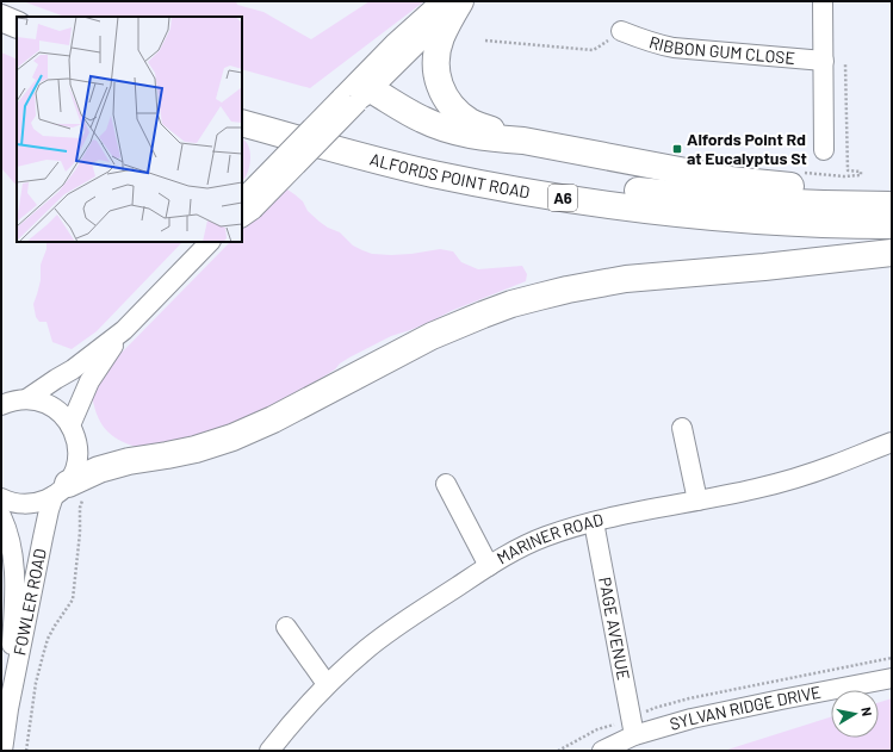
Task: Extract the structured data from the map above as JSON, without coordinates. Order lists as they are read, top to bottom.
{
  "streets": {
    "highway": ["ALFORDS POINT ROAD", "A6"],
    "street": [
      "RIBBON GUM CLOSE",
      "MARINER ROAD",
      "FOWLER ROAD",
      "PAGE AVENUE",
      "SYLVAN RIDGE DRIVE"
    ]
  },
  "crossings": [
    ["MARINER ROAD", "PAGE AVENUE"],
    ["PAGE AVENUE", "SYLVAN RIDGE DRIVE"]
  ],
  "places": {
    "transit": ["Alfords Point Rd at Eucalyptus St"]
  },
  "north": "right"
}
